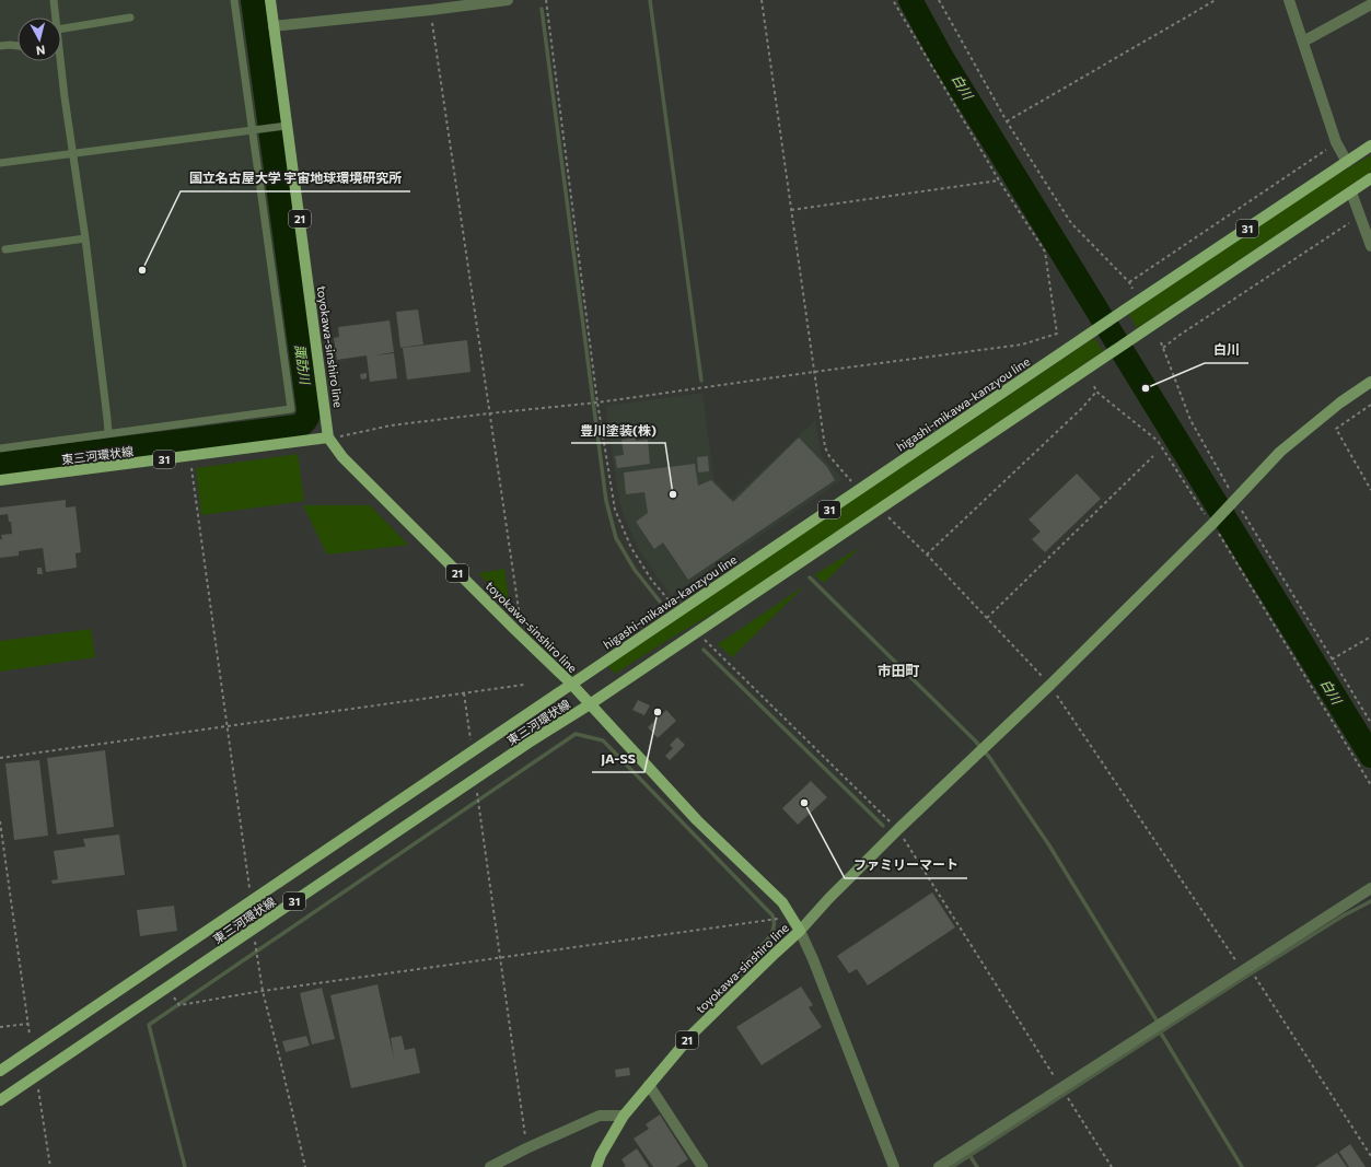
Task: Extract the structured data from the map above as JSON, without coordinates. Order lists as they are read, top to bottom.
{
  "streets": {
    "main road": [
      "21",
      "31",
      "toyokawa-sinshiro line",
      "higashi-mikawa-kanzyou line",
      "東三河環状線"
    ]
  },
  "crossings": [
    ["31", "toyokawa-sinshiro line"],
    ["31", "東三河環状線"],
    ["toyokawa-sinshiro line", "higashi-mikawa-kanzyou line"],
    ["toyokawa-sinshiro line", "東三河環状線"],
    ["higashi-mikawa-kanzyou line", "東三河環状線"]
  ],
  "districts": ["市田町"],
  "water": ["白川", "諏訪川"],
  "places": [
    "国立名古屋大学 宇宙地球環境研究所",
    "白川",
    "豊川塗装(株)",
    "JA-SS",
    "ファミリーマート"
  ],
  "north": "bottom"
}
